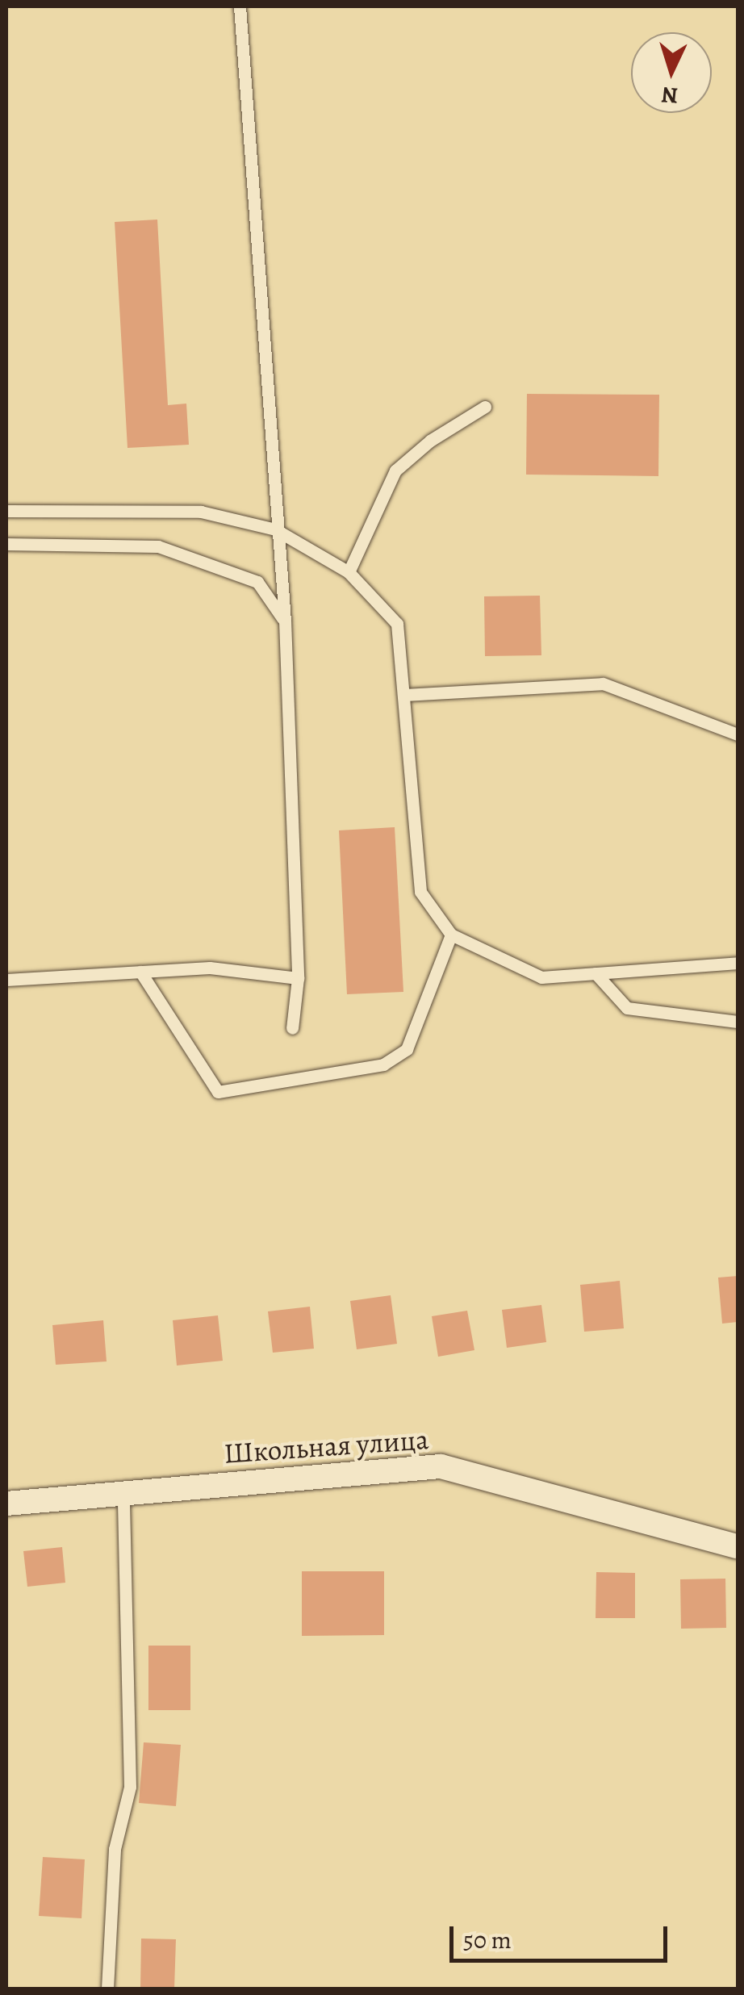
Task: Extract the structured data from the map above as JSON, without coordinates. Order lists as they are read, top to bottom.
{
  "streets": {
    "street": ["Школьная улица"]
  },
  "scale_bar": "50 m",
  "north": "bottom"
}
